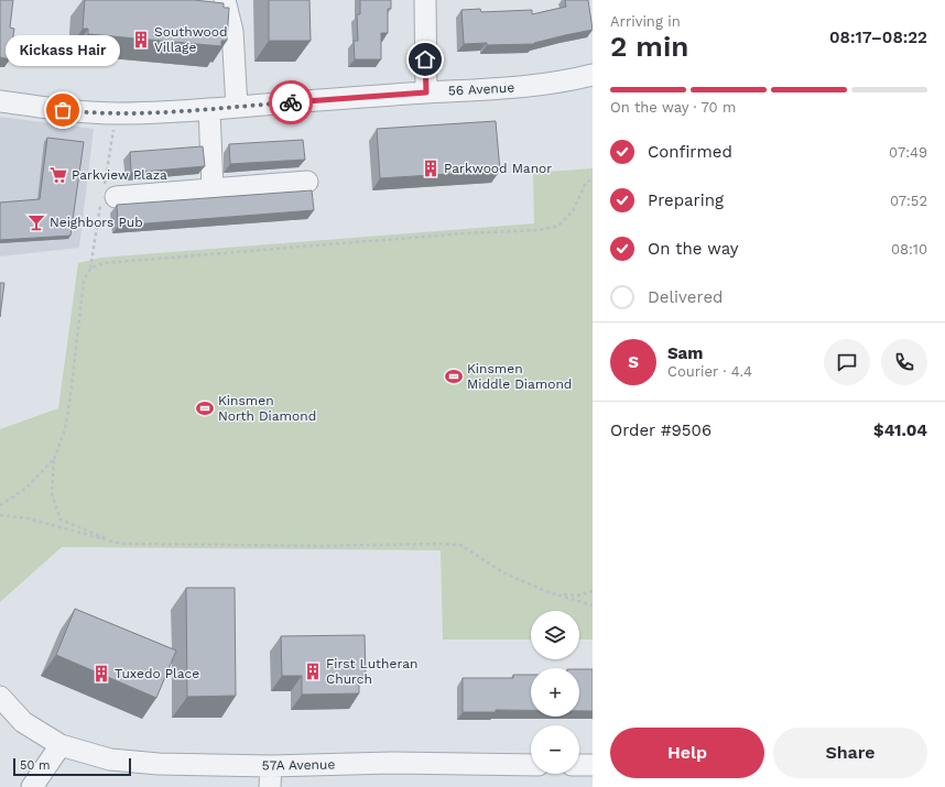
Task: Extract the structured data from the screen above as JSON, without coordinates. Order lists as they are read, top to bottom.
{
  "streets": {
    "street": ["56 Avenue", "57A Avenue"]
  },
  "places": {
    "building": [
      "Southwood Village",
      "Parkwood Manor",
      "First Lutheran Church",
      "Tuxedo Place"
    ],
    "other": ["Kickass Hair"],
    "supermarket": ["Parkview Plaza"],
    "bar": ["Neighbors Pub"],
    "sports": ["Kinsmen Middle Diamond", "Kinsmen North Diamond"]
  },
  "scale_bar": "50 m",
  "page": {
    "heading": ["2 min", "Arriving in", "08:17–08:22"],
    "panel": [
      "Sam",
      "Courier · 4.4",
      "Order #9506",
      "$41.04"
    ],
    "bubble": "Kickass Hair",
    "bar": "On the way · 70 m",
    "list": [
      ["Confirmed", "07:49"],
      ["Preparing", "07:52"],
      ["On the way", "08:10"],
      "Delivered"
    ],
    "round": "S",
    "map_buttons": ["+", "−"],
    "buttons": ["Help", "Share"],
    "scale": "50 m"
  }
}
